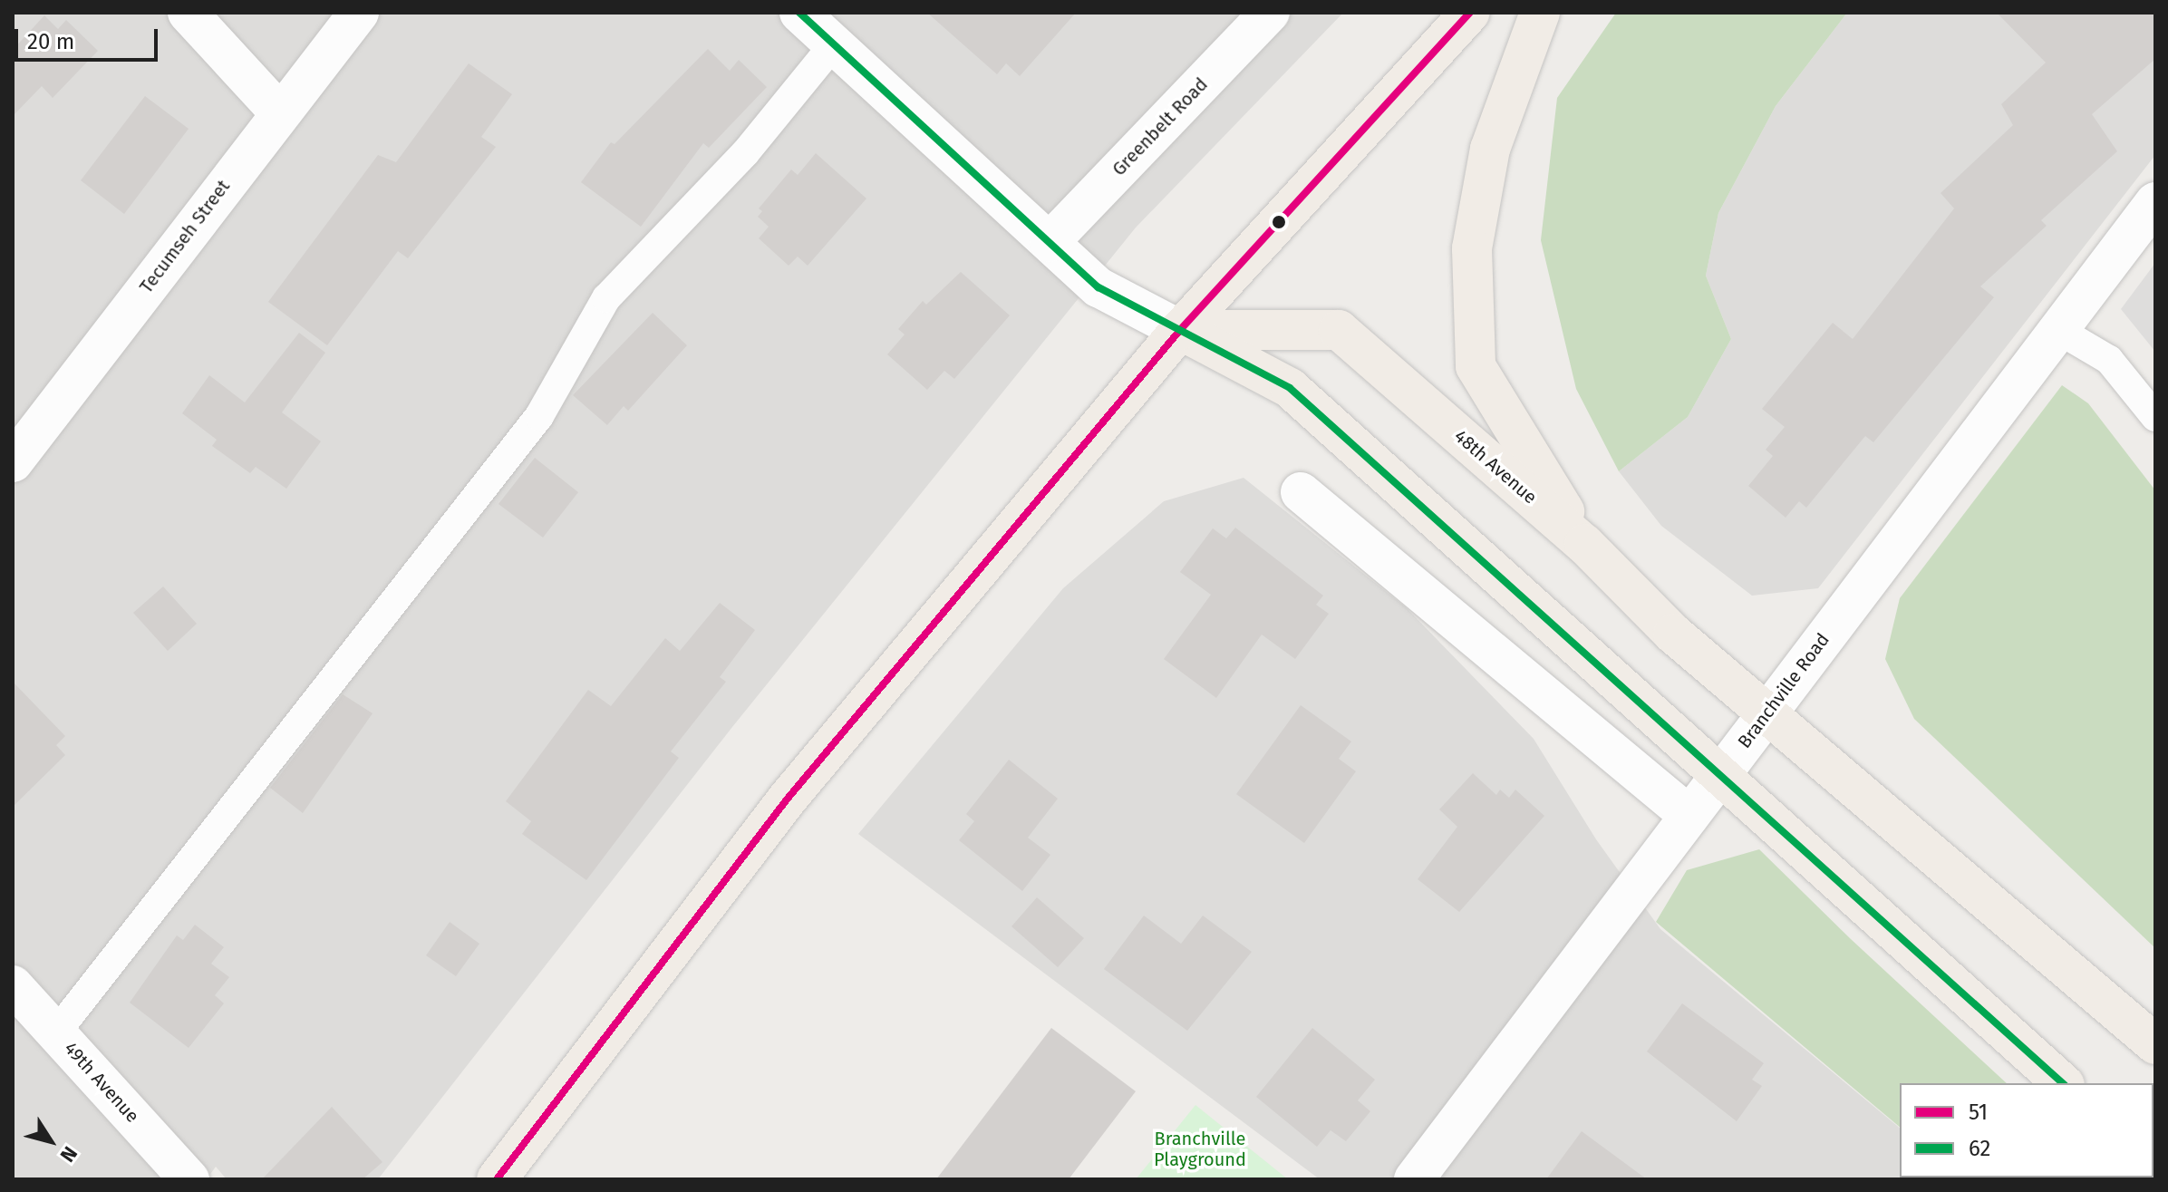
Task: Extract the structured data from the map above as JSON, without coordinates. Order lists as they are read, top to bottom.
{
  "streets": {
    "main road": ["48th Avenue"],
    "street": [
      "Greenbelt Road",
      "Tecumseh Street",
      "Branchville Road",
      "49th Avenue"
    ]
  },
  "crossings": [
    ["Greenbelt Road", "48th Avenue"],
    ["48th Avenue", "Branchville Road"]
  ],
  "parks": ["Branchville Playground"],
  "lines": ["transit line 51", "transit line 62"],
  "legend": ["51", "62"],
  "scale_bar": "20 m",
  "north": "bottom right"
}
